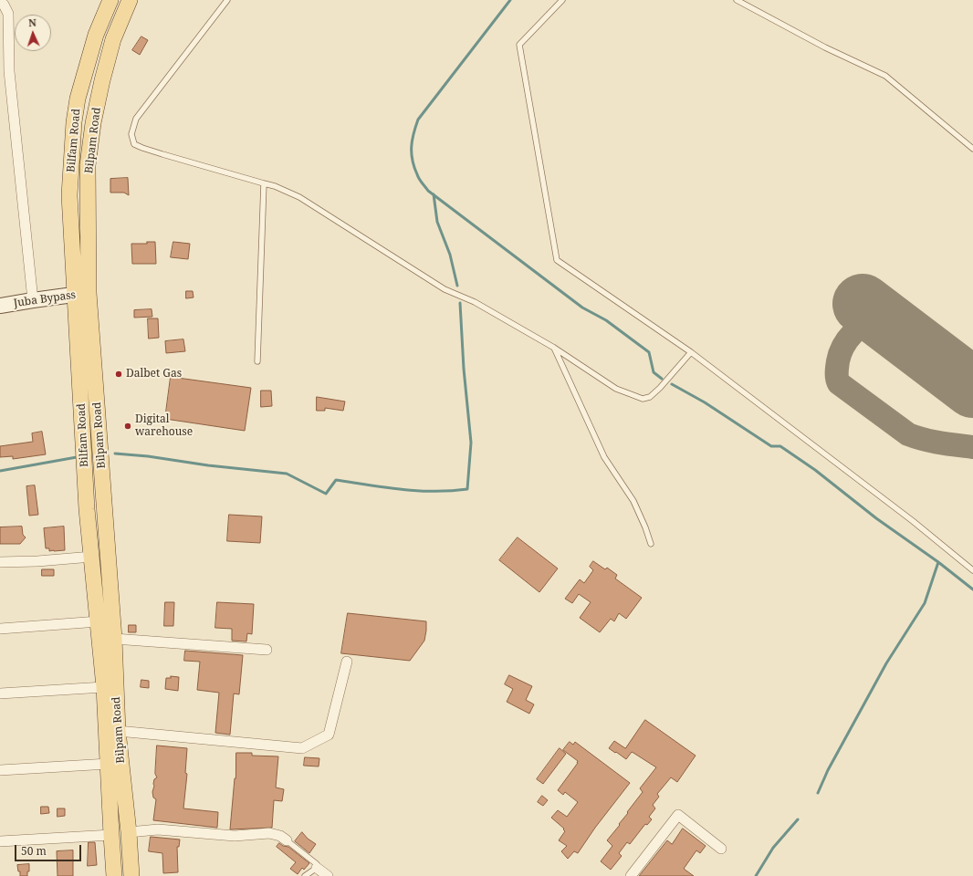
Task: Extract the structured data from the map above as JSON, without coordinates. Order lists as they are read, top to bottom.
{
  "streets": {
    "main road": ["Bilfam Road", "Bilpam Road", "Juba Bypass"]
  },
  "crossings": [
    ["Bilpam Road", "Juba Bypass"]
  ],
  "places": ["Dalbet Gas", "Digital warehouse"],
  "scale_bar": "50 m",
  "north": "top"
}
